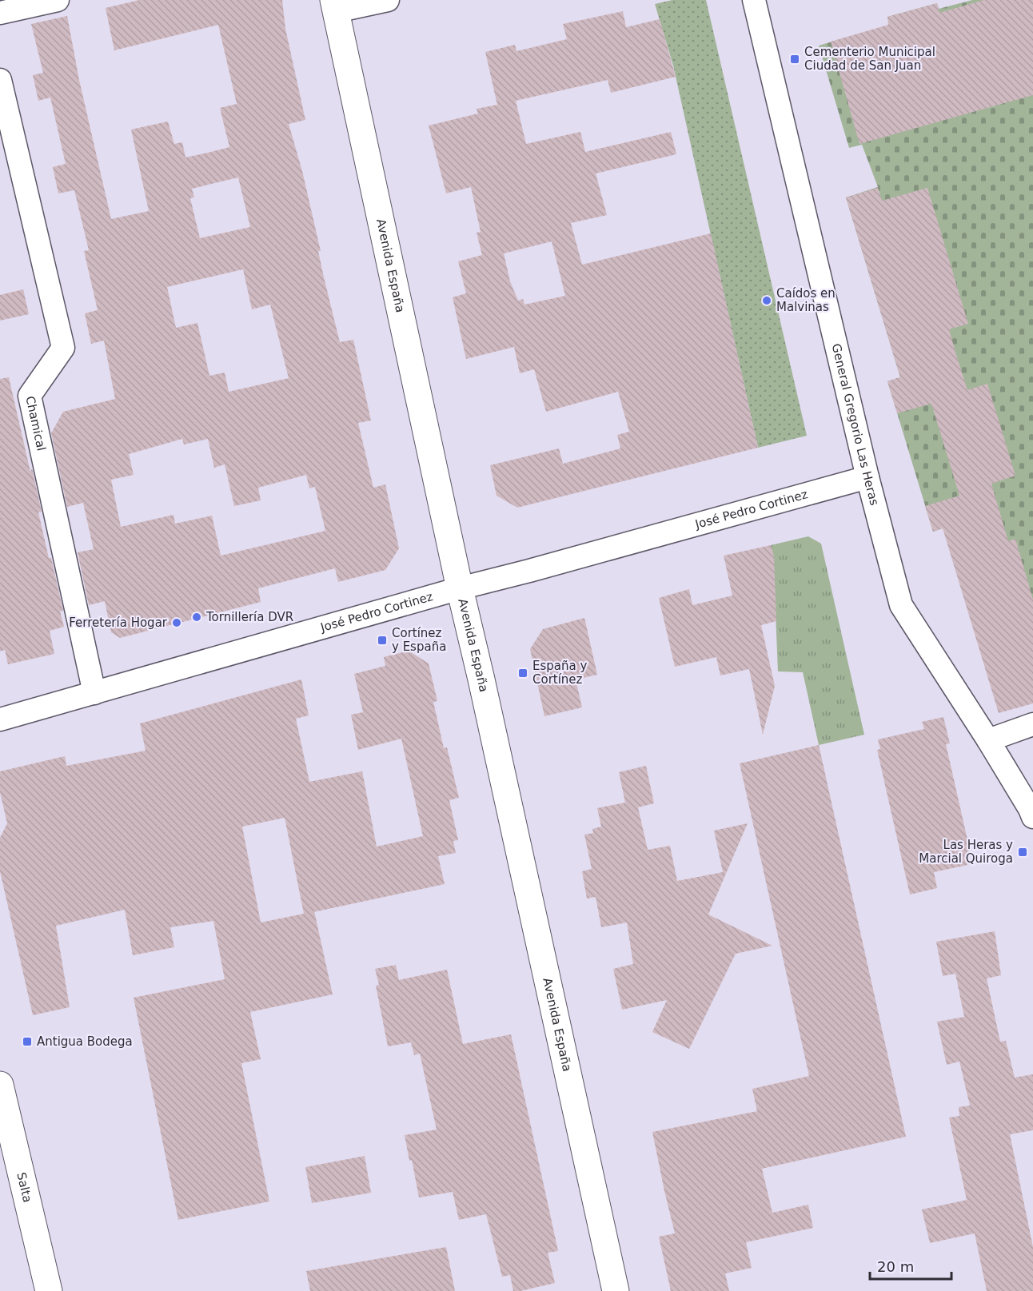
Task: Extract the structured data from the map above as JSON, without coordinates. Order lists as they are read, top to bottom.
{
  "streets": {
    "main road": ["Avenida España", "Salta"],
    "street": ["Chamical", "General Gregorio Las Heras", "José Pedro Cortinez"]
  },
  "crossings": [
    ["Avenida España", "José Pedro Cortinez"],
    ["Chamical", "José Pedro Cortinez"],
    ["General Gregorio Las Heras", "José Pedro Cortinez"]
  ],
  "places": {
    "transit": [
      "Cementerio Municipal Ciudad de San Juan",
      "Cortínez y España",
      "España y Cortínez",
      "Las Heras y Marcial Quiroga",
      "Antigua Bodega"
    ],
    "other": ["Caídos en Malvinas", "Tornillería DVR", "Ferretería Hogar"]
  },
  "scale_bar": "20 m"
}
